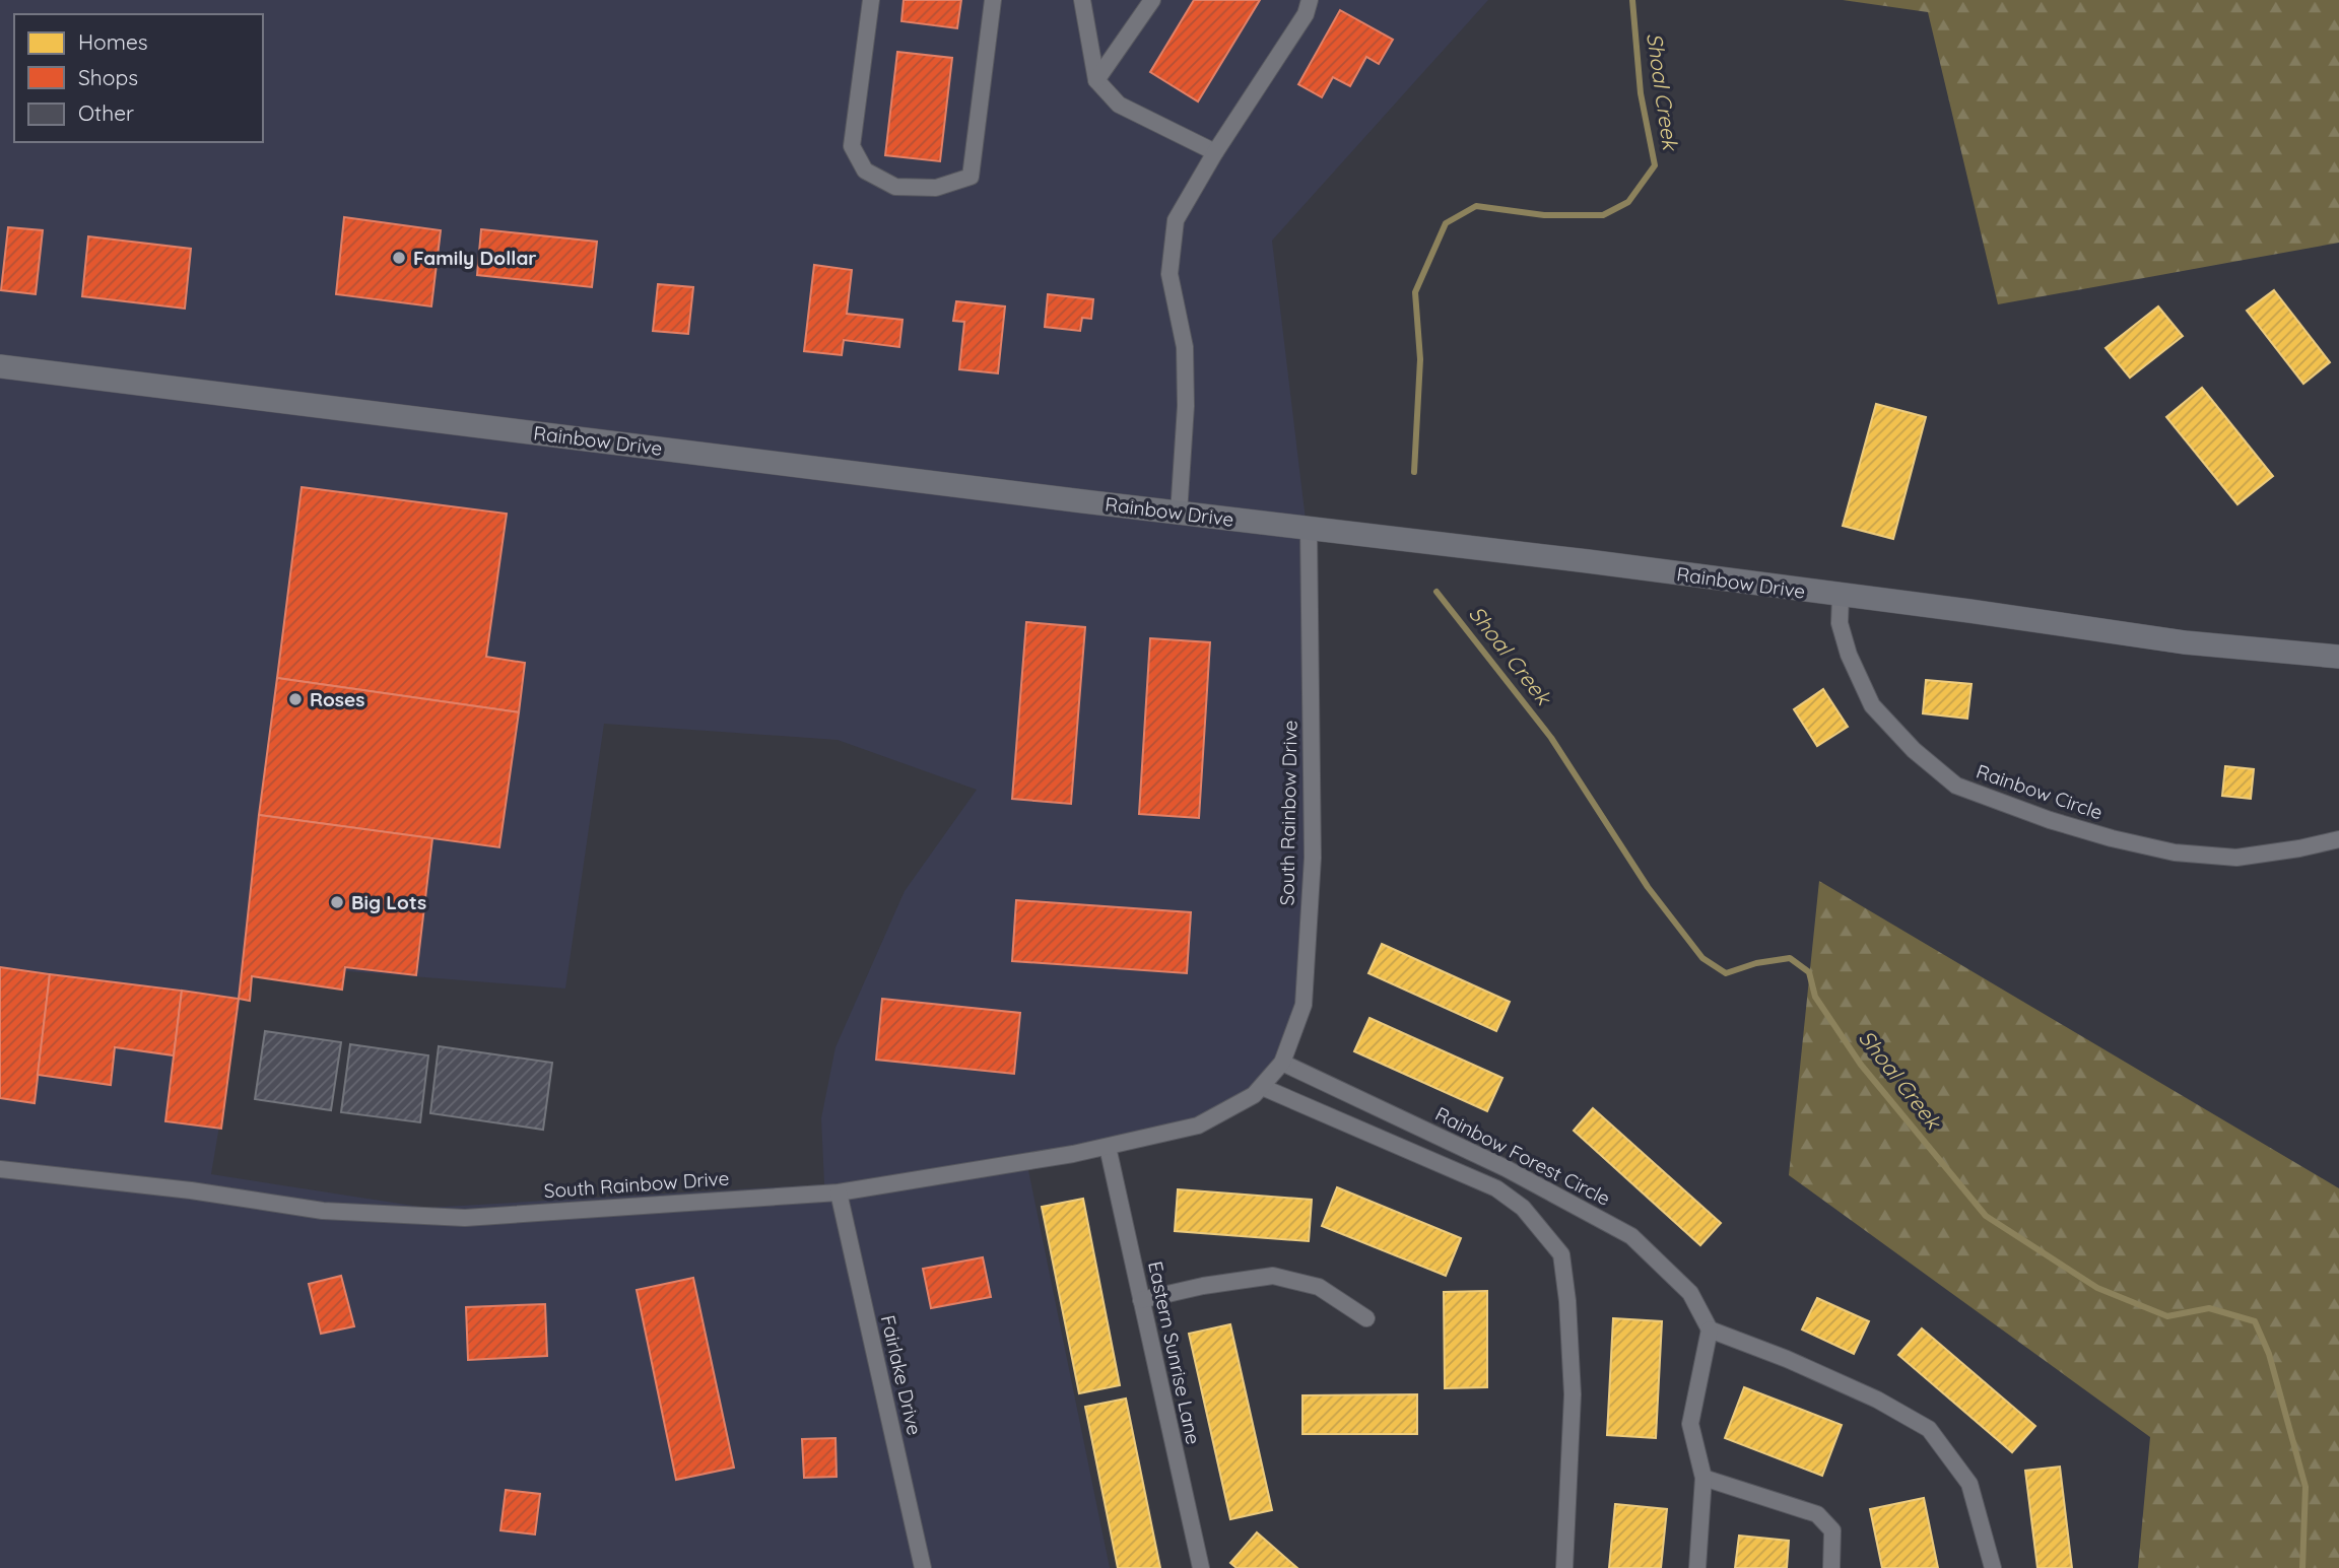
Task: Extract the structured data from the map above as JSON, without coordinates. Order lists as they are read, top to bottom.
{
  "streets": {
    "street": [
      "Rainbow Drive",
      "Rainbow Circle",
      "South Rainbow Drive",
      "Rainbow Forest Circle",
      "Eastern Sunrise Lane",
      "Fairlake Drive"
    ]
  },
  "crossings": [
    ["Rainbow Drive", "Rainbow Circle"],
    ["Rainbow Drive", "South Rainbow Drive"],
    ["South Rainbow Drive", "Rainbow Forest Circle"],
    ["South Rainbow Drive", "Eastern Sunrise Lane"],
    ["South Rainbow Drive", "Fairlake Drive"]
  ],
  "water": ["Shoal Creek"],
  "places": ["Family Dollar", "Roses", "Big Lots"],
  "legend": ["Homes", "Shops", "Other"]
}
